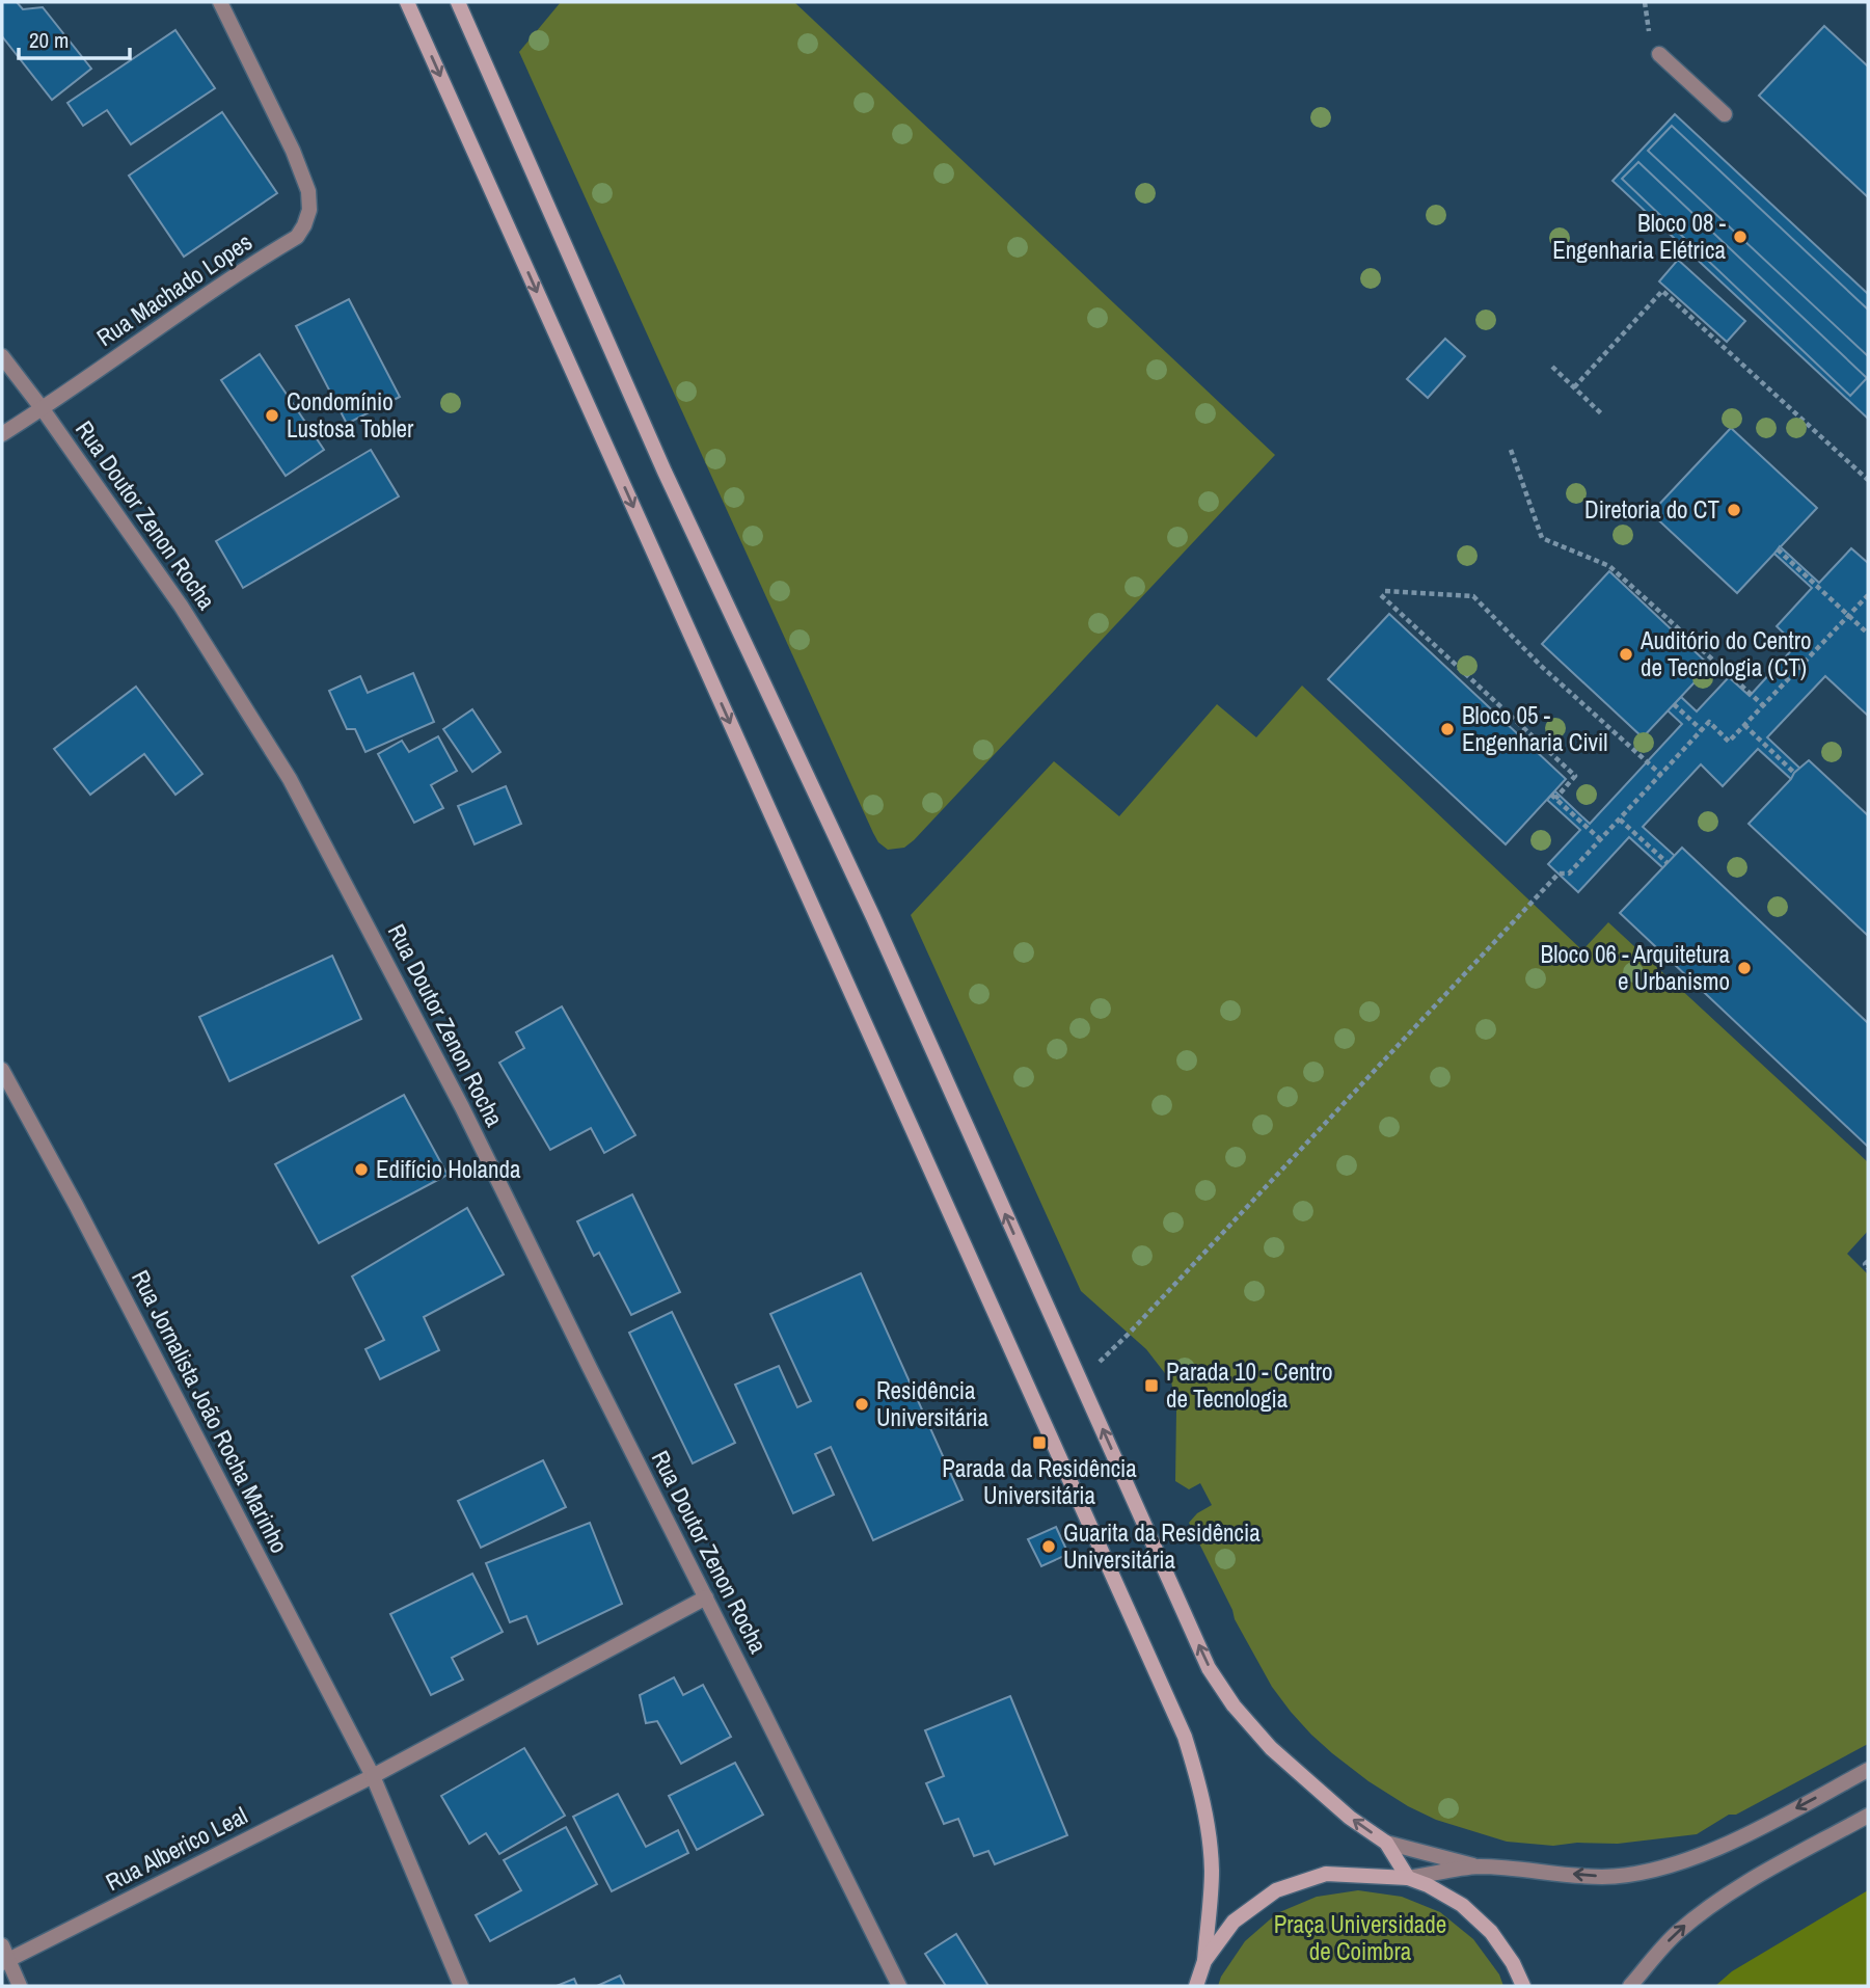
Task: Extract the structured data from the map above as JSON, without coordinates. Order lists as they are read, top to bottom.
{
  "streets": {
    "street": [
      "Rua Machado Lopes",
      "Rua Doutor Zenon Rocha",
      "Rua Jornalista João Rocha Marinho",
      "Rua Alberico Leal"
    ]
  },
  "crossings": [
    ["Rua Machado Lopes", "Rua Doutor Zenon Rocha"],
    ["Rua Jornalista João Rocha Marinho", "Rua Alberico Leal"]
  ],
  "parks": ["Praça Universidade de Coimbra"],
  "places": {
    "other": [
      "Bloco 08 - Engenharia Elétrica",
      "Condomínio Lustosa Tobler",
      "Diretoria do CT",
      "Auditório do Centro de Tecnologia (CT)",
      "Bloco 05 - Engenharia Civil",
      "Bloco 06 - Arquitetura e Urbanismo",
      "Edifício Holanda",
      "Residência Universitária",
      "Guarita da Residência Universitária"
    ],
    "transit": ["Parada 10 - Centro de Tecnologia", "Parada da Residência Universitária"]
  },
  "scale_bar": "20 m"
}
